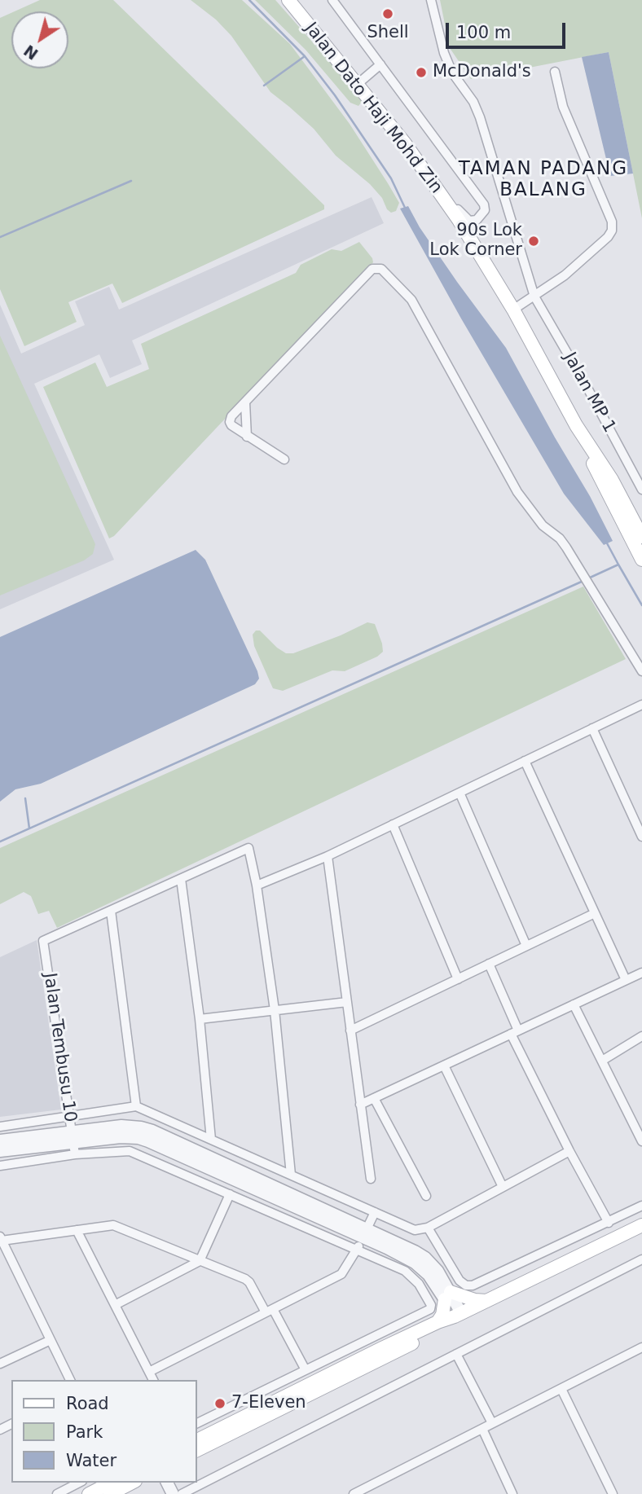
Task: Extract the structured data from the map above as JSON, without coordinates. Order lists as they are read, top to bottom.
{
  "streets": {
    "main road": ["Jalan Dato Haji Mohd Zin"],
    "street": ["Jalan MP 1", "Jalan Tembusu 10"]
  },
  "districts": ["TAMAN PADANG BALANG"],
  "places": [
    "Shell",
    "McDonald's",
    "90s Lok Lok Corner",
    "7-Eleven"
  ],
  "legend": ["Road", "Park", "Water"],
  "scale_bar": "100 m",
  "north": "bottom left"
}
